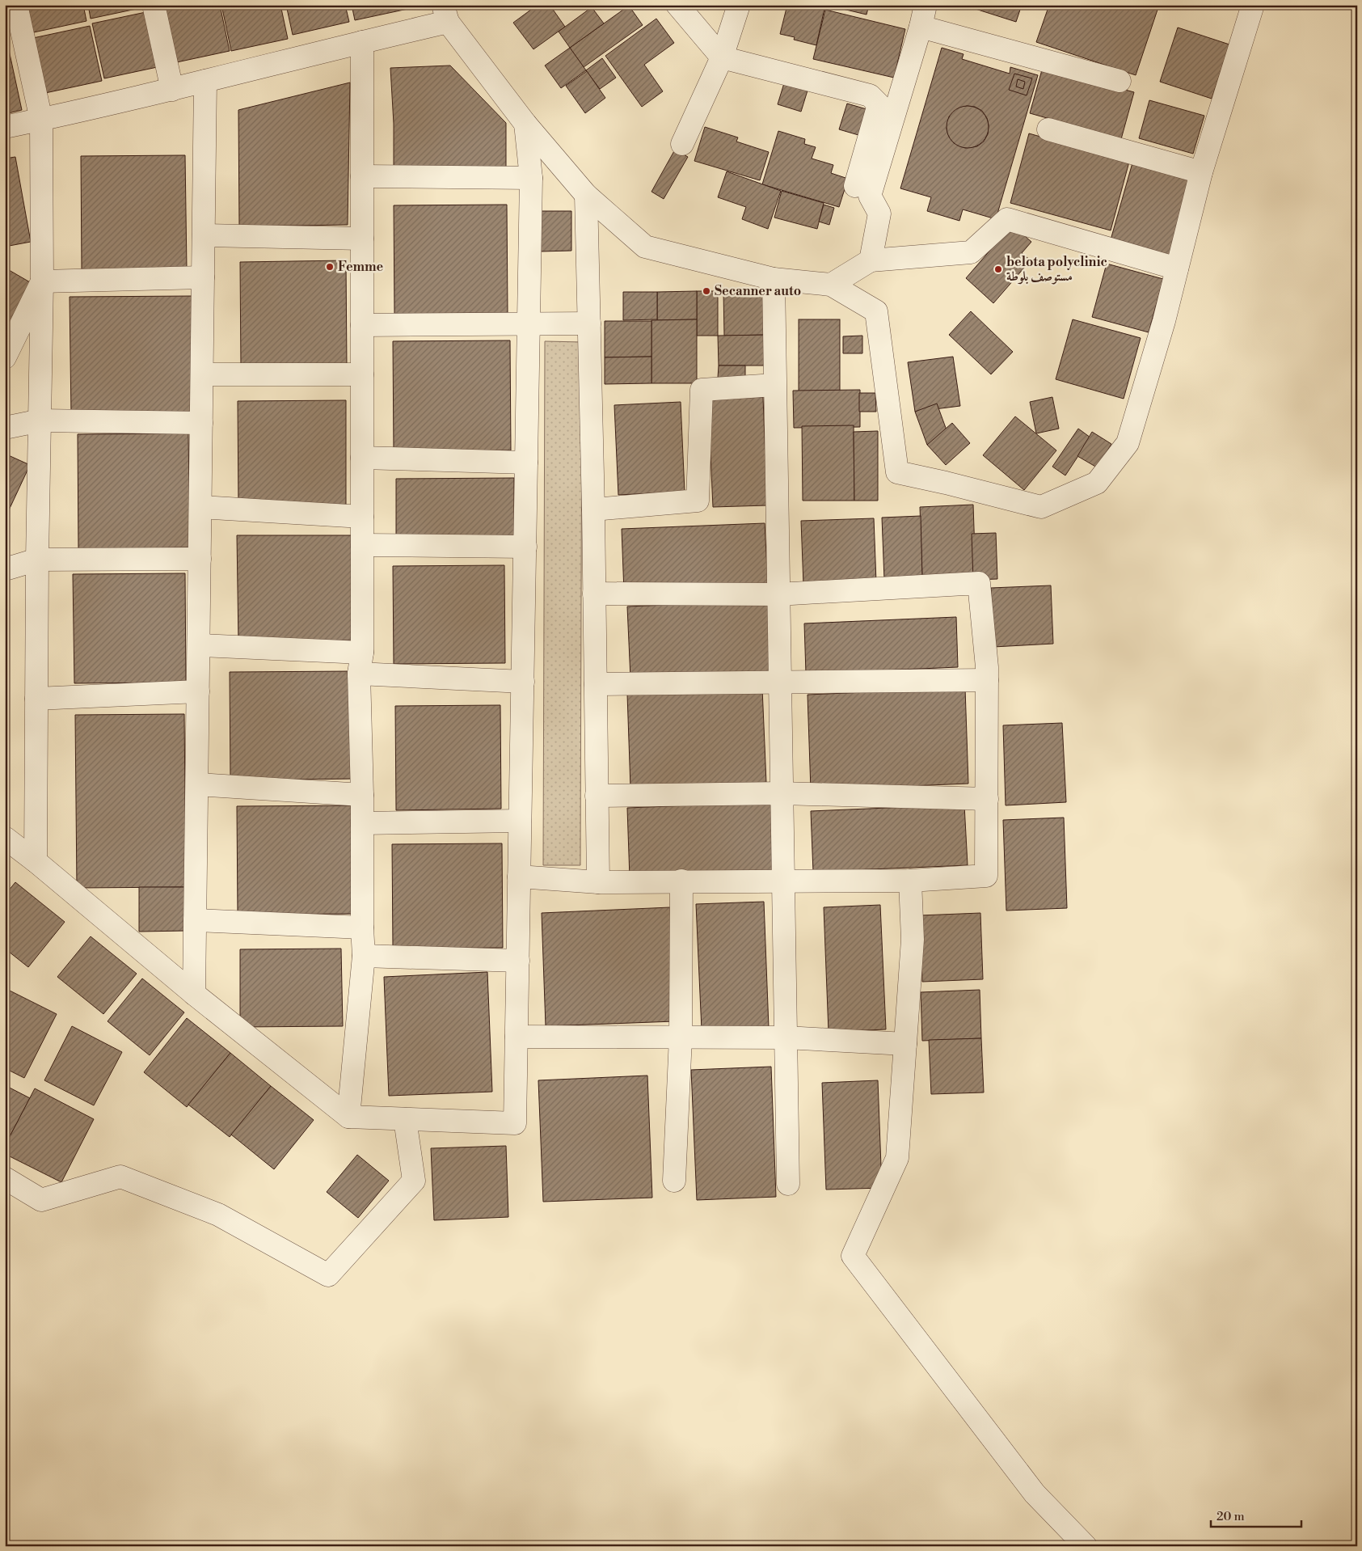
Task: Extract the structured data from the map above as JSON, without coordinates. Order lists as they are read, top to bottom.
{
  "places": ["Femme", "belota polyclinic مستوصف بلوطة", "Secanner auto"],
  "scale_bar": "20 m"
}
